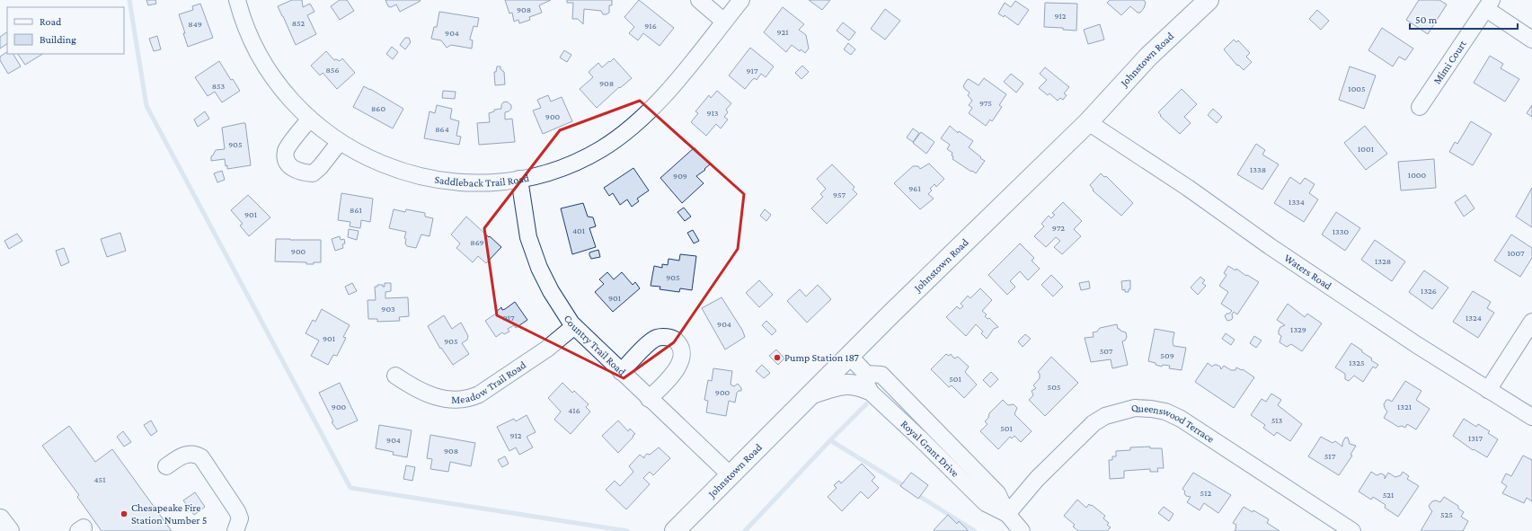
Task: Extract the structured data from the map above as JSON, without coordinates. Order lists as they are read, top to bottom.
{
  "streets": {
    "main road": ["Johnstown Road"],
    "street": [
      "Mimi Court",
      "Saddleback Trail Road",
      "Waters Road",
      "Country Trail Road",
      "Meadow Trail Road",
      "Queenswood Terrace",
      "Royal Grant Drive"
    ]
  },
  "crossings": [
    ["Johnstown Road", "Waters Road"],
    ["Johnstown Road", "Country Trail Road"],
    ["Johnstown Road", "Royal Grant Drive"],
    ["Saddleback Trail Road", "Country Trail Road"],
    ["Country Trail Road", "Meadow Trail Road"],
    ["Queenswood Terrace", "Royal Grant Drive"]
  ],
  "places": ["Pump Station 187", "Chesapeake Fire Station Number 5"],
  "house_numbers": [
    "908",
    "912",
    "852",
    "849",
    "916",
    "921",
    "904",
    "856",
    "917",
    "908",
    "853",
    "1005",
    "975",
    "860",
    "913",
    "900",
    "864",
    "905",
    "1001",
    "1338",
    "1000",
    "909",
    "961",
    "957",
    "1334",
    "861",
    "901",
    "972",
    "401",
    "1330",
    "869",
    "900",
    "1007",
    "1328",
    "905",
    "1326",
    "901",
    "903",
    "917",
    "1324",
    "904",
    "1329",
    "901",
    "905",
    "507",
    "509",
    "1325",
    "501",
    "505",
    "900",
    "900",
    "1321",
    "416",
    "513",
    "501",
    "912",
    "1317",
    "904",
    "908",
    "517",
    "451",
    "512",
    "521",
    "525"
  ],
  "legend": ["Road", "Building"],
  "scale_bar": "50 m"
}
